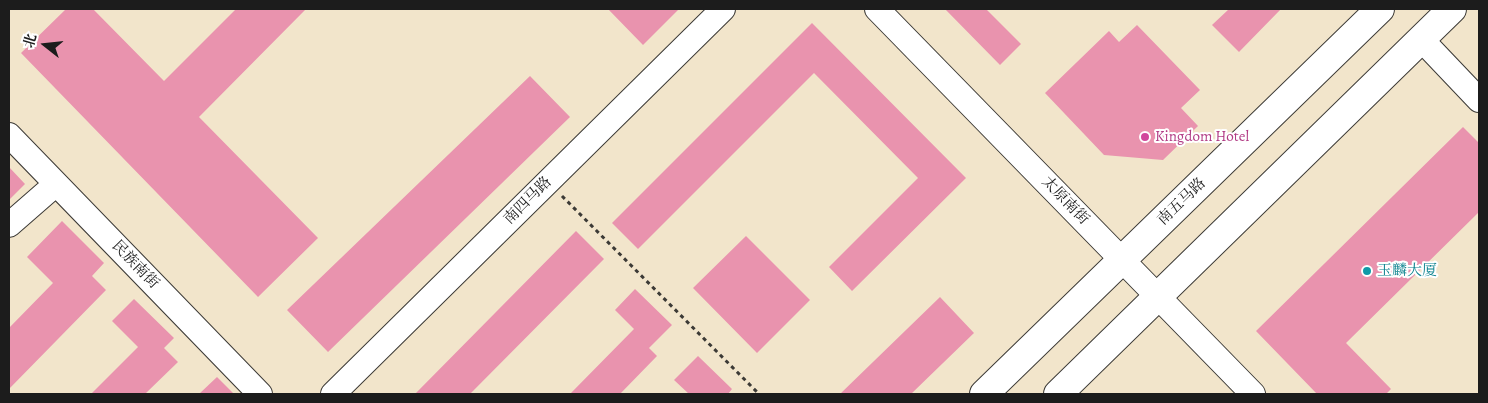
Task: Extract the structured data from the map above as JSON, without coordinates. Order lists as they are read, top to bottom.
{
  "streets": {
    "main road": ["南五马路"],
    "street": ["南四马路", "太原南街", "民族南街"]
  },
  "crossings": [
    ["太原南街", "南五马路"]
  ],
  "places": ["Kingdom Hotel", "玉麟大厦"],
  "north": "left"
}
